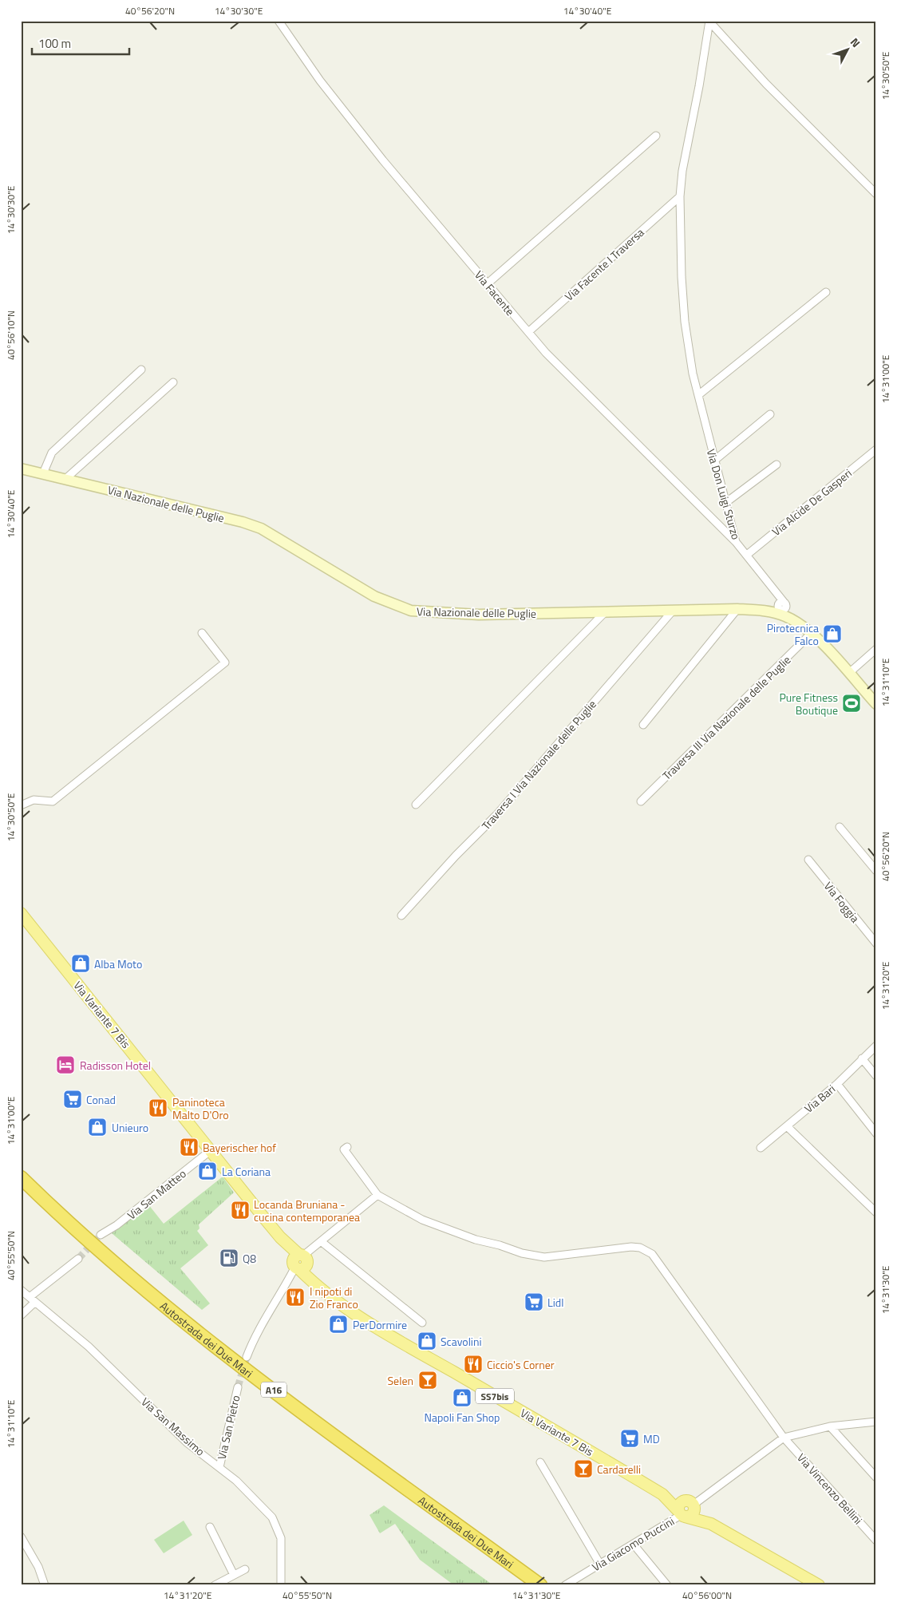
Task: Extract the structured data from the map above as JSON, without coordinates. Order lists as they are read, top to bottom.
{
  "streets": {
    "highway": ["Autostrada dei Due Mari", "A16"],
    "main road": ["Via Nazionale delle Puglie", "Via Variante 7 Bis", "SS7bis"],
    "street": [
      "Via Facente I Traversa",
      "Via Facente",
      "Via Don Luigi Sturzo",
      "Via Alcide De Gasperi",
      "Traversa III Via Nazionale delle Puglie",
      "Traversa I Via Nazionale delle Puglie",
      "Via Foggia",
      "Via Bari",
      "Via San Matteo",
      "Via San Massimo",
      "Via San Pietro",
      "Via Vincenzo Bellini",
      "Via Giacomo Puccini"
    ]
  },
  "crossings": [
    ["Via Facente I Traversa", "Via Facente"],
    ["Via Facente I Traversa", "Via Don Luigi Sturzo"],
    ["Via Facente", "Via Don Luigi Sturzo"],
    ["Via Don Luigi Sturzo", "Via Alcide De Gasperi"],
    ["Via Don Luigi Sturzo", "Via Nazionale delle Puglie"],
    ["Via Nazionale delle Puglie", "Traversa III Via Nazionale delle Puglie"],
    ["Via Nazionale delle Puglie", "Traversa I Via Nazionale delle Puglie"],
    ["Via Variante 7 Bis", "Via San Matteo"],
    ["Via Variante 7 Bis", "Via Giacomo Puccini"],
    ["Via San Massimo", "Via San Pietro"]
  ],
  "places": {
    "shop": [
      "Pirotecnica Falco",
      "Alba Moto",
      "Unieuro",
      "La Coriana",
      "PerDormire",
      "Scavolini",
      "Napoli Fan Shop"
    ],
    "sports": ["Pure Fitness Boutique"],
    "hotel": ["Radisson Hotel"],
    "supermarket": ["Conad", "Lidl", "MD"],
    "restaurant": [
      "Paninoteca Malto D'Oro",
      "Bayerischer hof",
      "Locanda Bruniana - cucina contemporanea",
      "I nipoti di Zio Franco",
      "Ciccio's Corner"
    ],
    "fuel station": ["Q8"],
    "bar": ["Selen", "Cardarelli"]
  },
  "scale_bar": "100 m",
  "north": "top right",
  "coordinates": [
    "40°56'20\"N",
    "14°30'30\"E",
    "14°30'40\"E",
    "14°30'50\"E",
    "40°56'10\"N",
    "14°31'00\"E",
    "14°31'10\"E",
    "14°31'20\"E",
    "40°55'50\"N",
    "14°31'30\"E",
    "40°56'00\"N"
  ]
}
